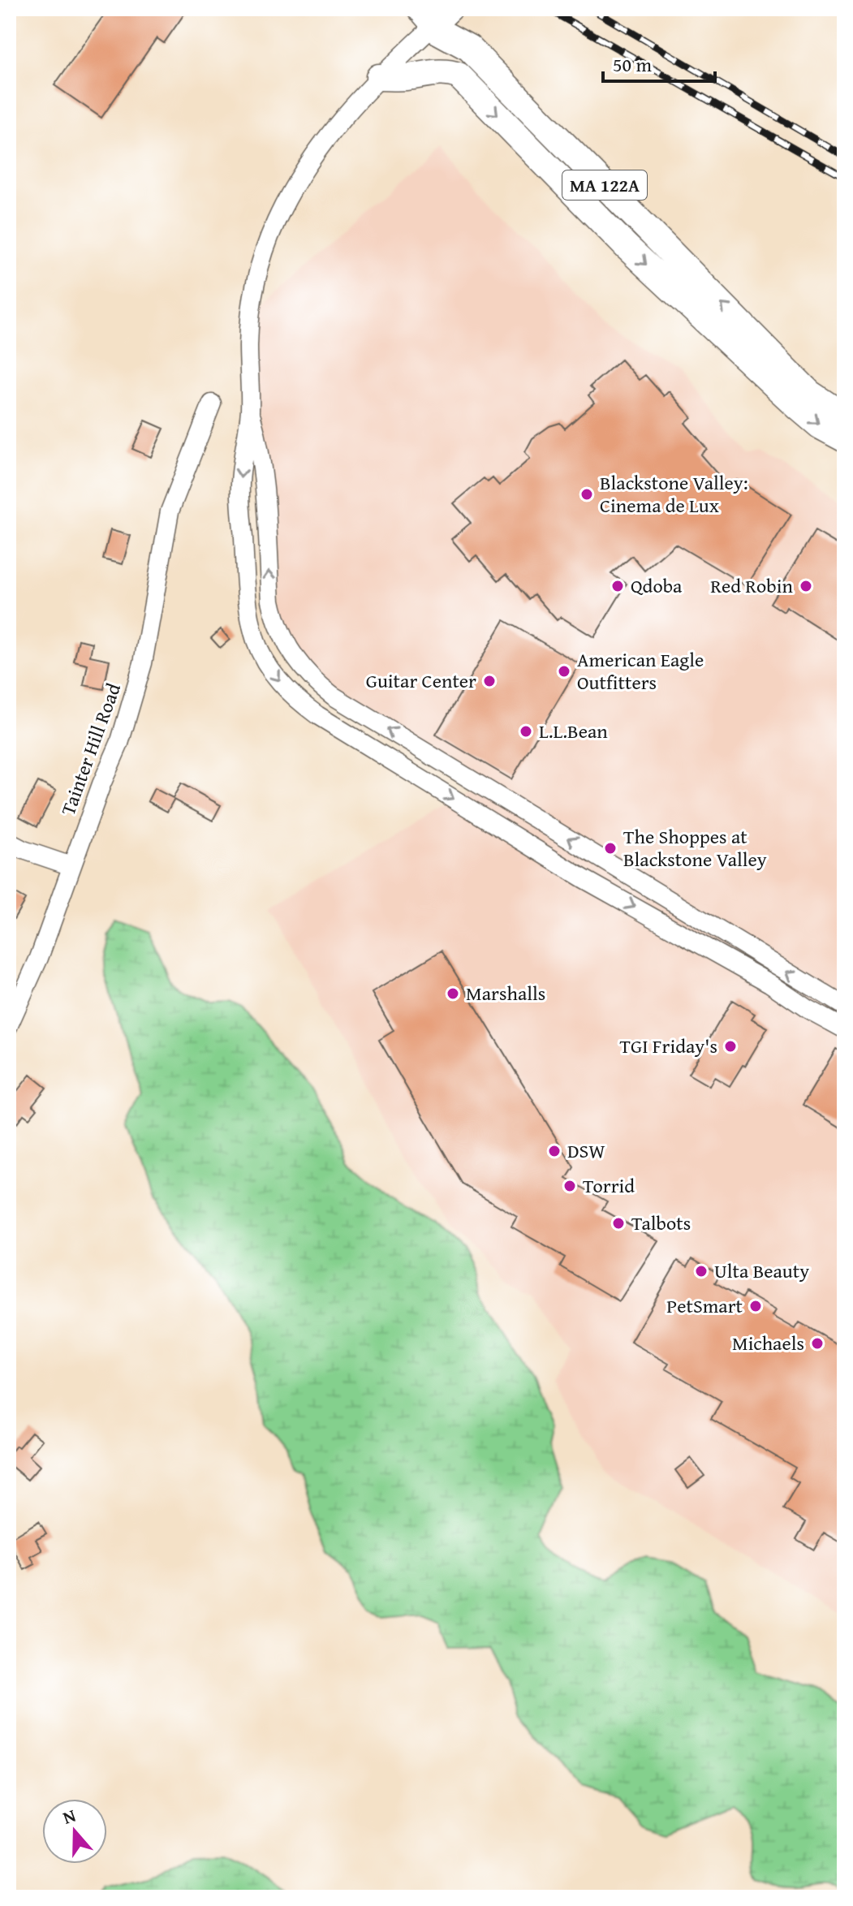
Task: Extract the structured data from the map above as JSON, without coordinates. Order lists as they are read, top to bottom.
{
  "streets": {
    "highway": ["MA 122A"],
    "street": ["Tainter Hill Road"]
  },
  "places": [
    "Blackstone Valley: Cinema de Lux",
    "Qdoba",
    "Red Robin",
    "American Eagle Outfitters",
    "Guitar Center",
    "L.L.Bean",
    "The Shoppes at Blackstone Valley",
    "Marshalls",
    "TGI Friday's",
    "DSW",
    "Torrid",
    "Talbots",
    "Ulta Beauty",
    "PetSmart",
    "Michaels"
  ],
  "scale_bar": "50 m",
  "north": "top"
}
